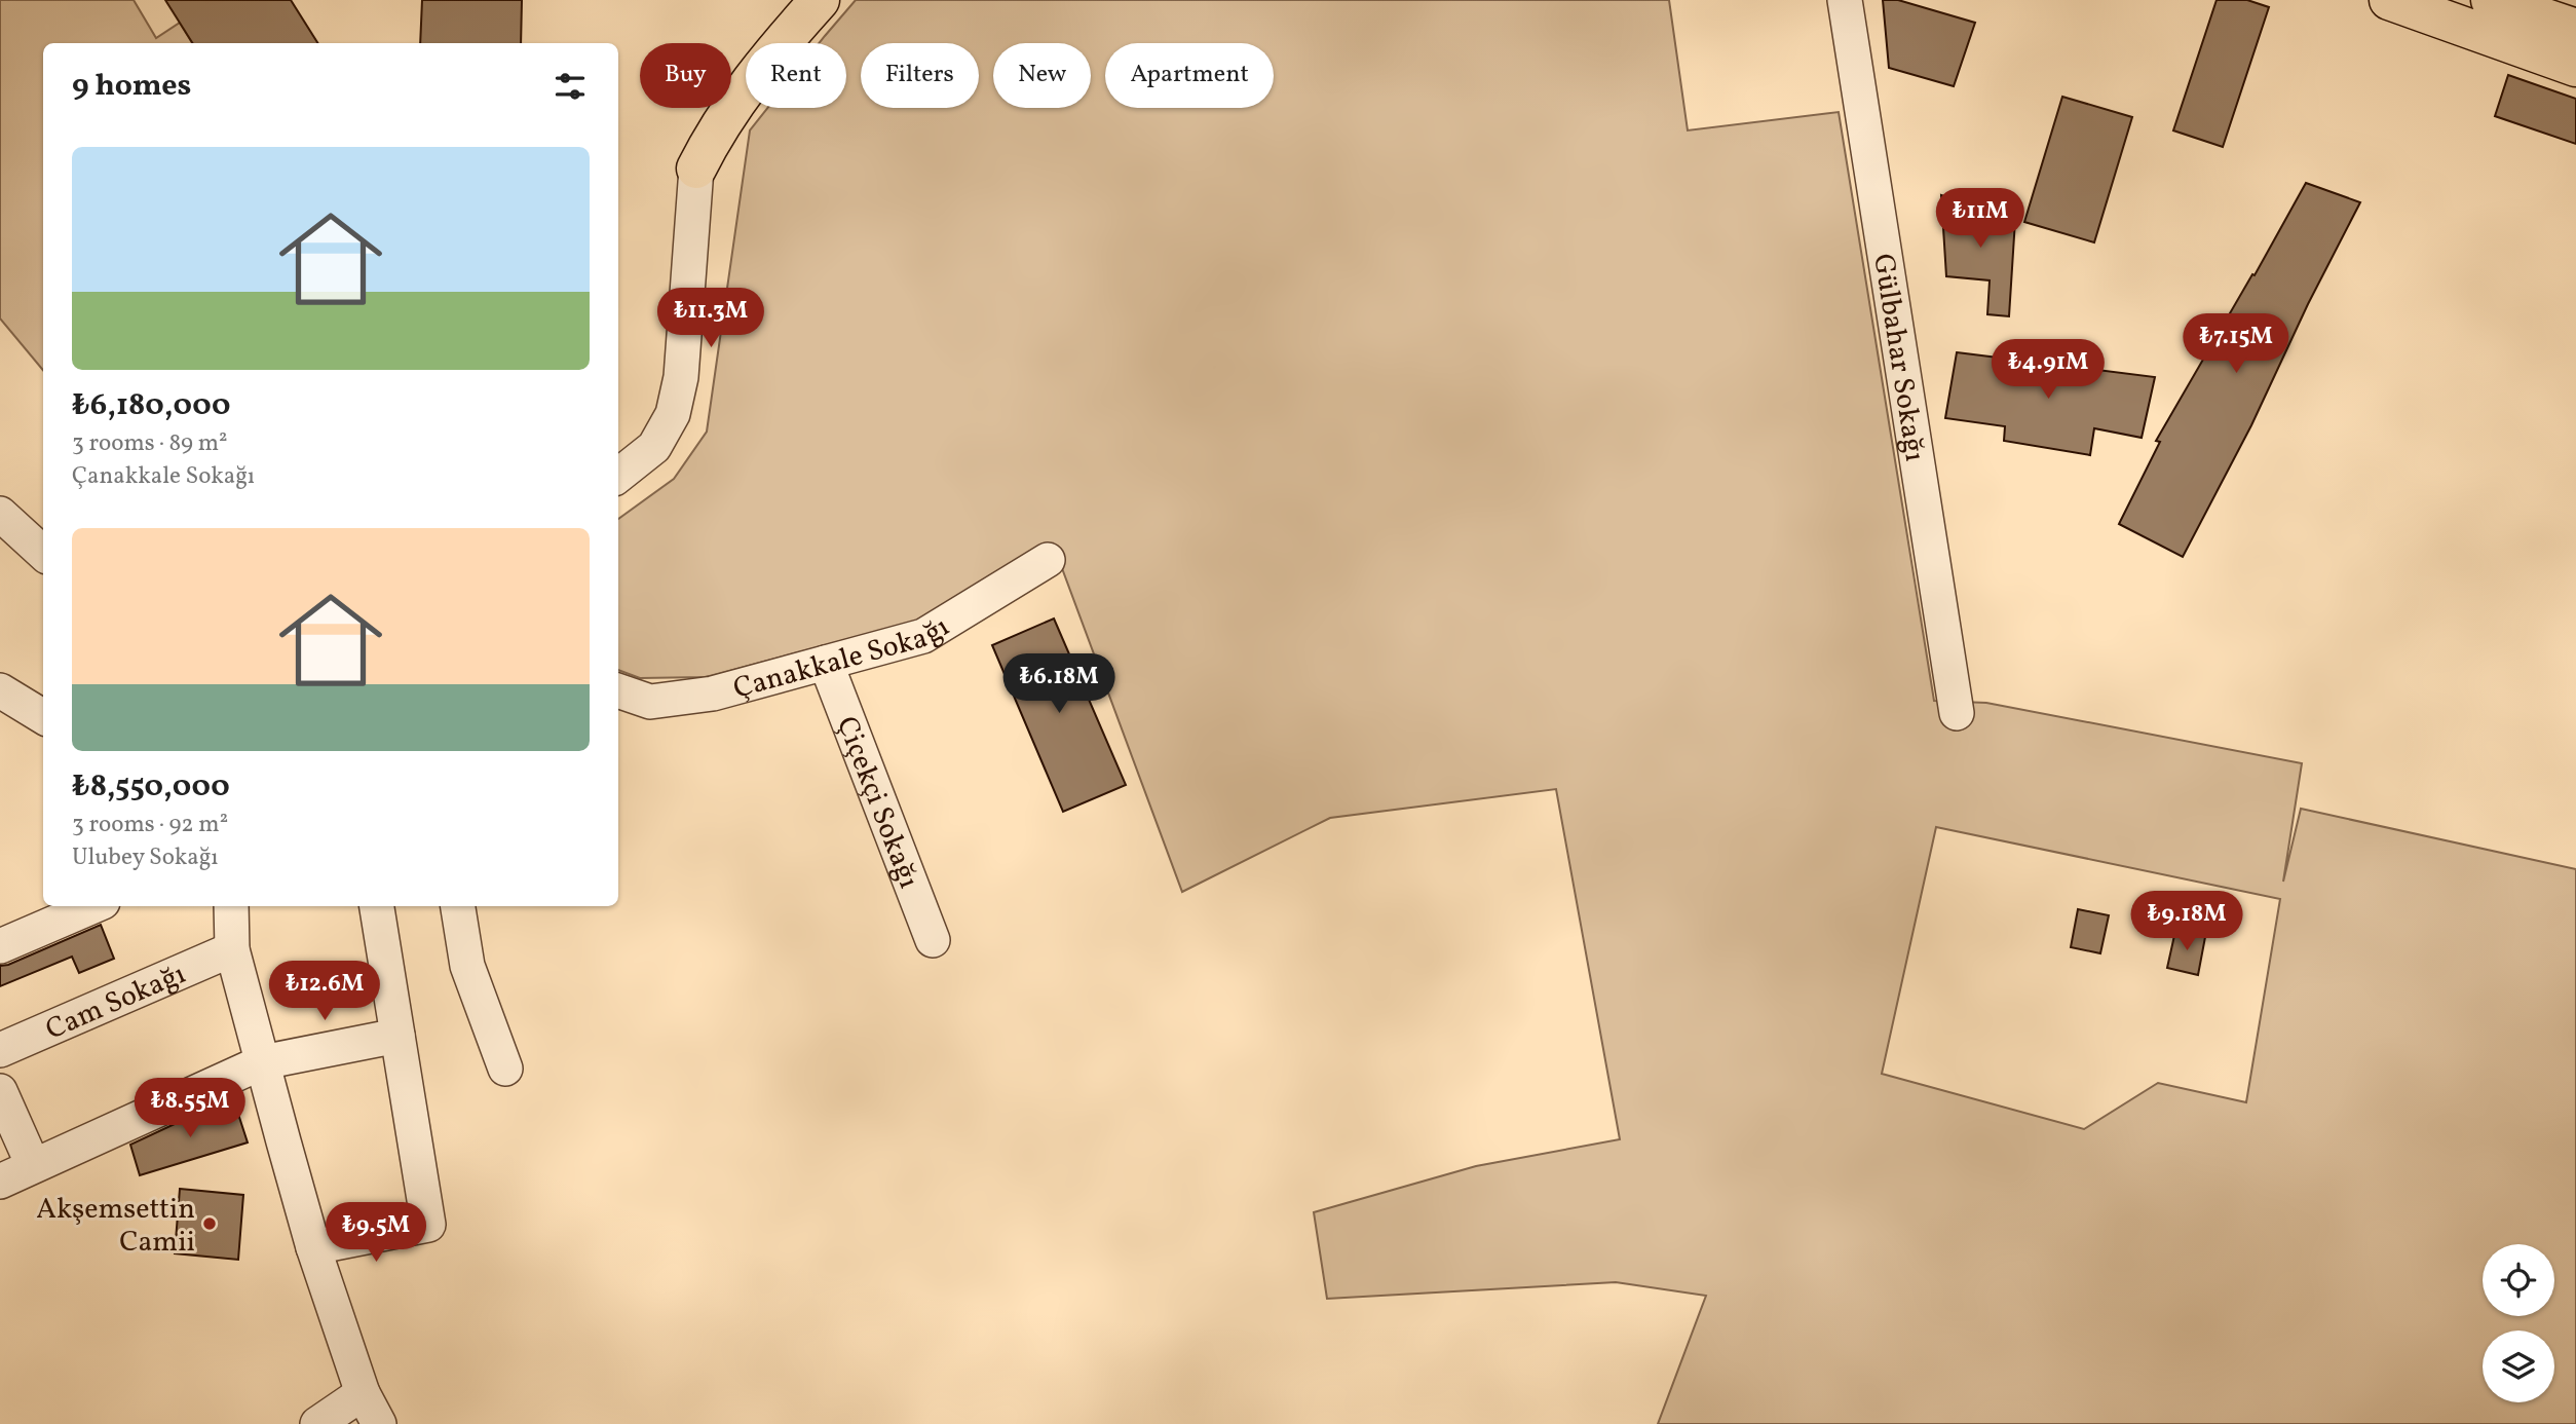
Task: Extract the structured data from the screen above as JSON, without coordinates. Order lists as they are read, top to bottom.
{
  "streets": {
    "street": [
      "Gülbahar Sokağı",
      "Çanakkale Sokağı",
      "Çiçekçi Sokağı",
      "Cam Sokağı"
    ]
  },
  "crossings": [
    ["Çanakkale Sokağı", "Çiçekçi Sokağı"]
  ],
  "places": ["Akşemsettin Camii"],
  "page": {
    "chip": [
      "Buy",
      "Rent",
      "Filters",
      "New",
      "Apartment"
    ],
    "heading": "9 homes",
    "list": [
      {
        "name": "₺6,180,000",
        "note": "3 rooms · 89 m² · Çanakkale Sokağı"
      },
      {
        "name": "₺8,550,000",
        "note": "3 rooms · 92 m² · Ulubey Sokağı"
      }
    ],
    "price": [
      "₺11M",
      "₺11.3M",
      "₺7.15M",
      "₺4.91M",
      "₺6.18M",
      "₺9.18M",
      "₺12.6M",
      "₺8.55M",
      "₺9.5M"
    ]
  }
}
